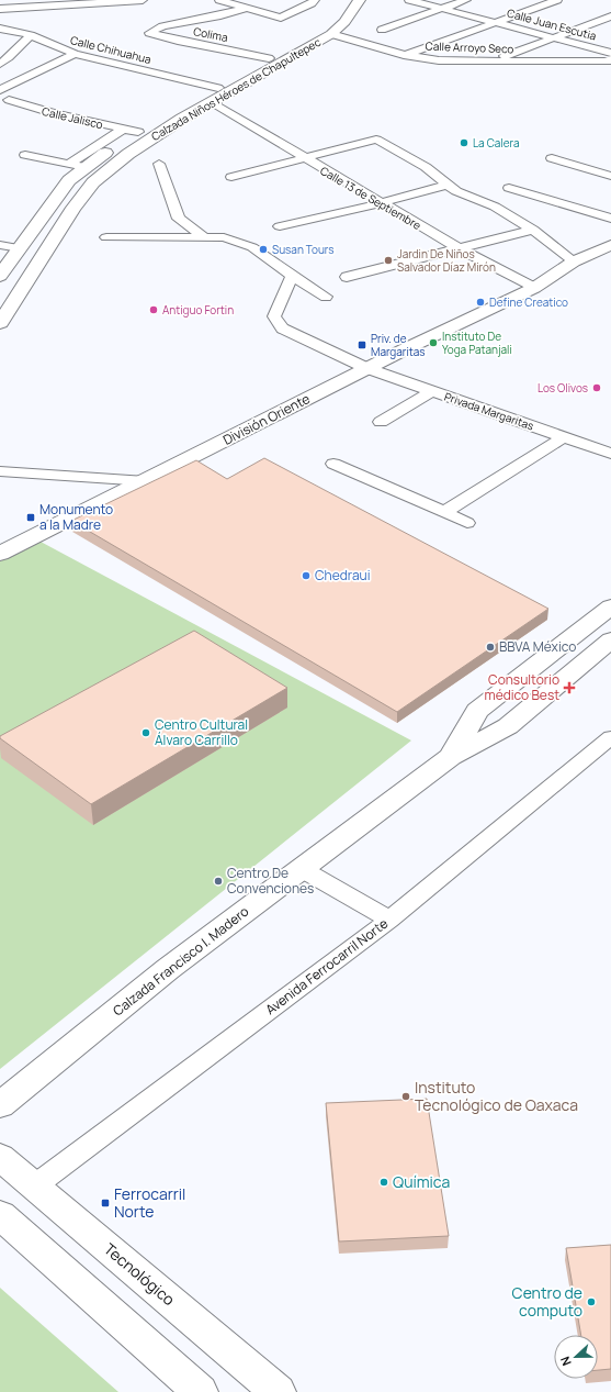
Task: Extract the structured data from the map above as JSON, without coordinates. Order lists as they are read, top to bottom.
{
  "streets": {
    "main road": [
      "Calzada Niños Héroes de Chapultepec",
      "División Oriente",
      "Calzada Francisco I. Madero",
      "Tecnológico"
    ],
    "street": [
      "Calle Juan Escutia",
      "Colima",
      "Calle Arroyo Seco",
      "Calle Chihuahua",
      "Calle Jalisco",
      "Calle 13 de Septiembre",
      "Privada Margaritas",
      "Avenida Ferrocarril Norte"
    ]
  },
  "crossings": [
    ["Calle Juan Escutia", "Calle Arroyo Seco"],
    ["Colima", "Calzada Niños Héroes de Chapultepec"],
    ["Calle Arroyo Seco", "Calzada Niños Héroes de Chapultepec"],
    ["Calle Chihuahua", "Calzada Niños Héroes de Chapultepec"],
    ["Calzada Niños Héroes de Chapultepec", "Calle Jalisco"],
    ["Calzada Niños Héroes de Chapultepec", "Calle 13 de Septiembre"],
    ["Calle 13 de Septiembre", "División Oriente"],
    ["Privada Margaritas", "División Oriente"],
    ["Avenida Ferrocarril Norte", "Tecnológico"]
  ],
  "places": {
    "other": [
      "La Calera",
      "Susan Tours",
      "Jardin De Niños Salvador Díaz Mirón",
      "Define Creatico",
      "Antiguo Fortin",
      "Instituto De Yoga Patanjali",
      "Los Olivos",
      "Chedraui",
      "BBVA México",
      "Centro Cultural Álvaro Carrillo",
      "Centro De Convenciones",
      "Instituto Tecnológico de Oaxaca",
      "Química",
      "Centro de computo"
    ],
    "transit": ["Priv. de Margaritas", "Monumento a la Madre", "Ferrocarril Norte"],
    "health": ["Consultorio médico Best"]
  },
  "north": "left"
}
